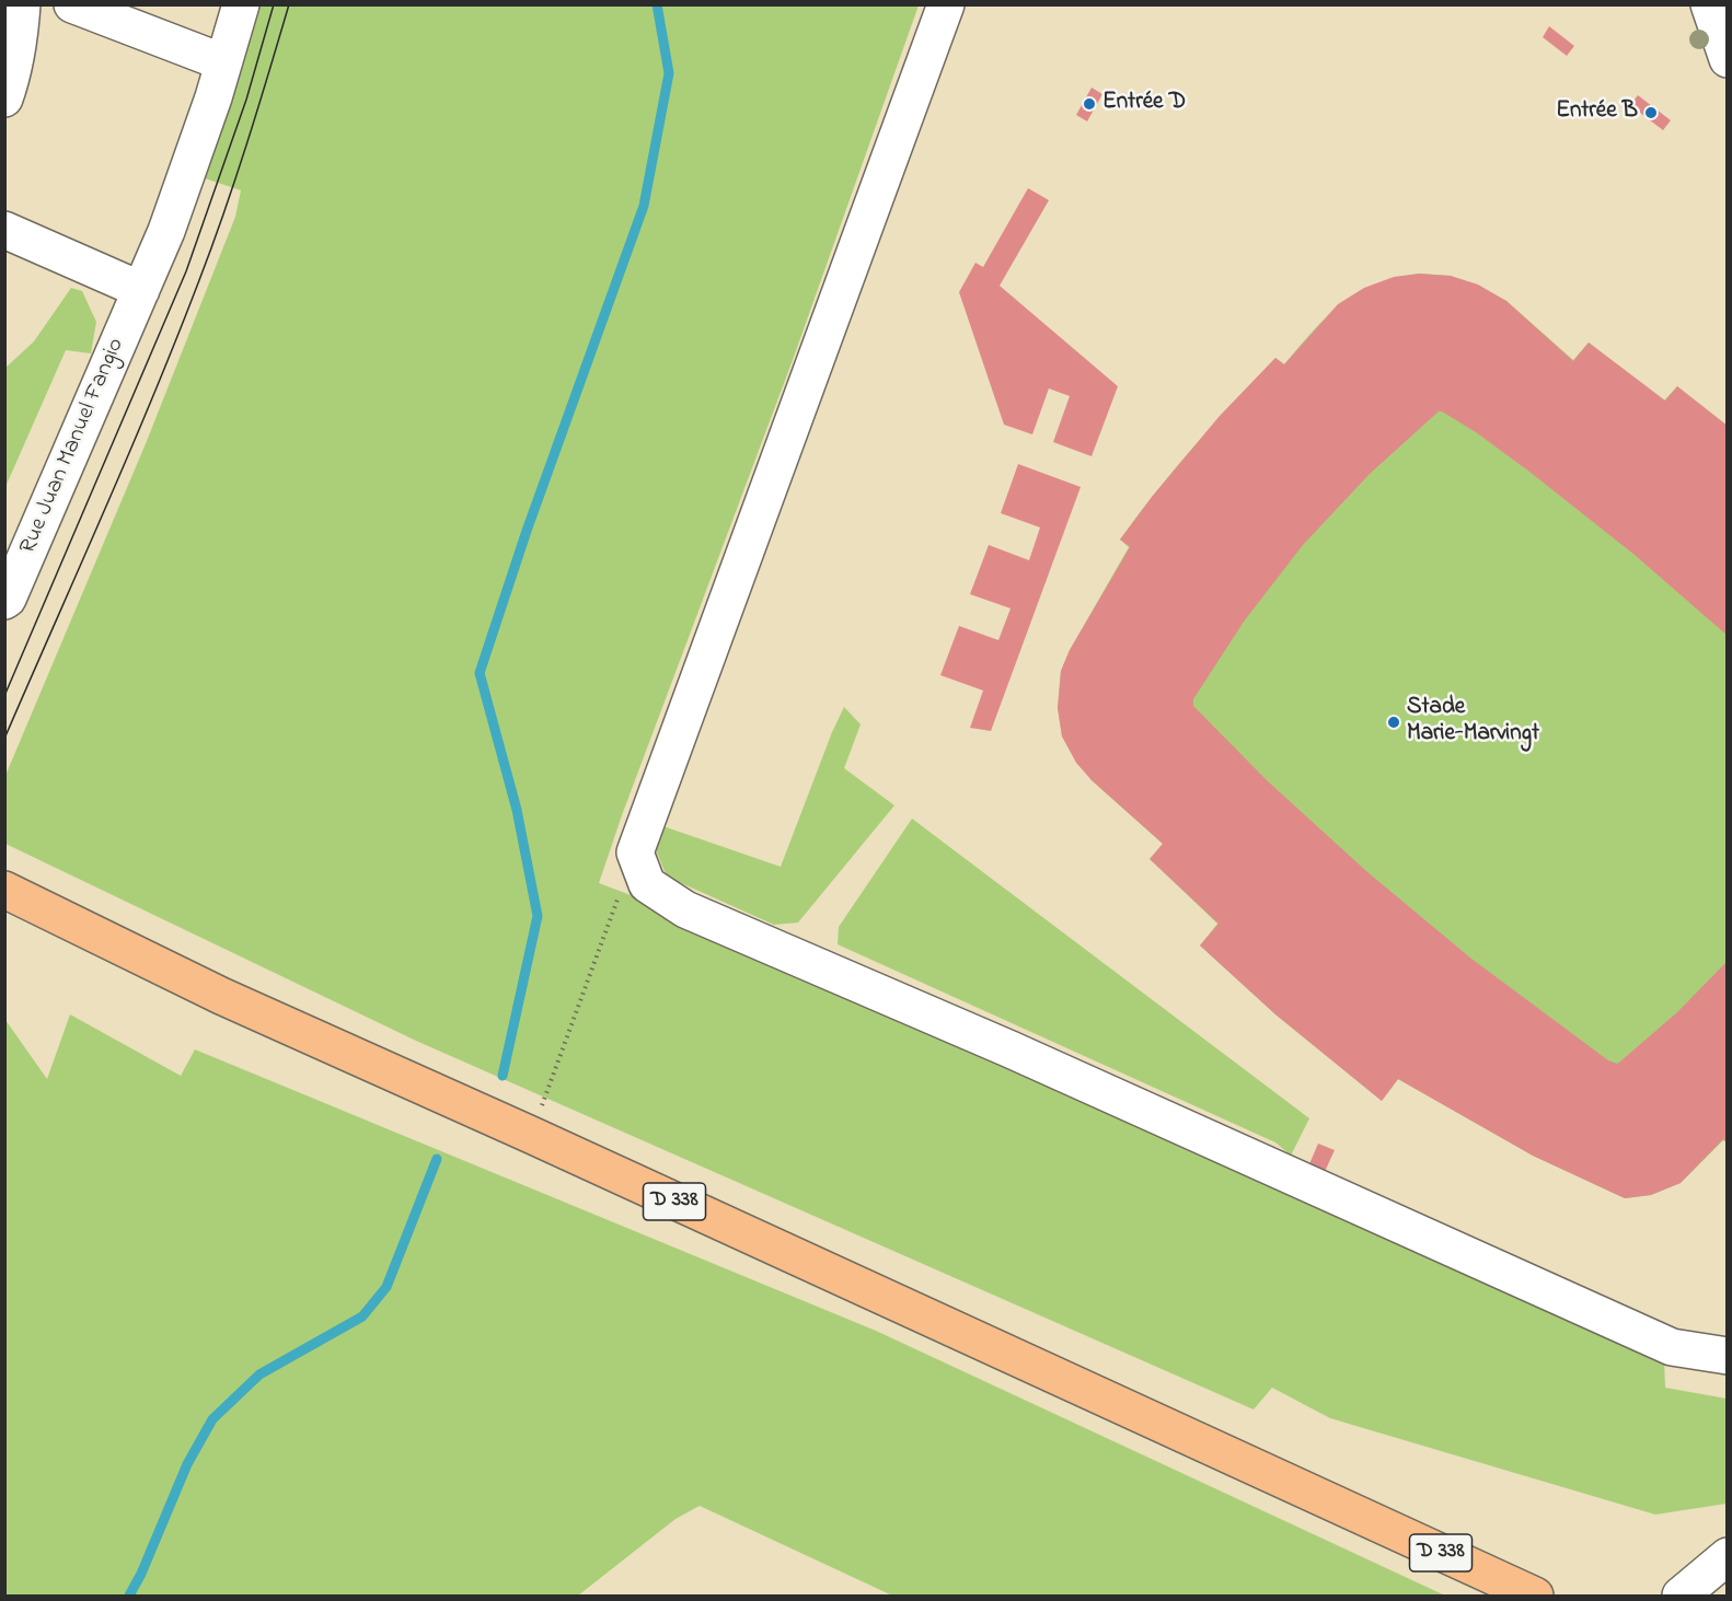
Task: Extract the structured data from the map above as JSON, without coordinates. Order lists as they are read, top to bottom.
{
  "streets": {
    "main road": ["D 338"],
    "street": ["Rue Juan Manuel Fangio"]
  },
  "places": ["Entrée D", "Entrée B", "Stade Marie-Marvingt"]
}
